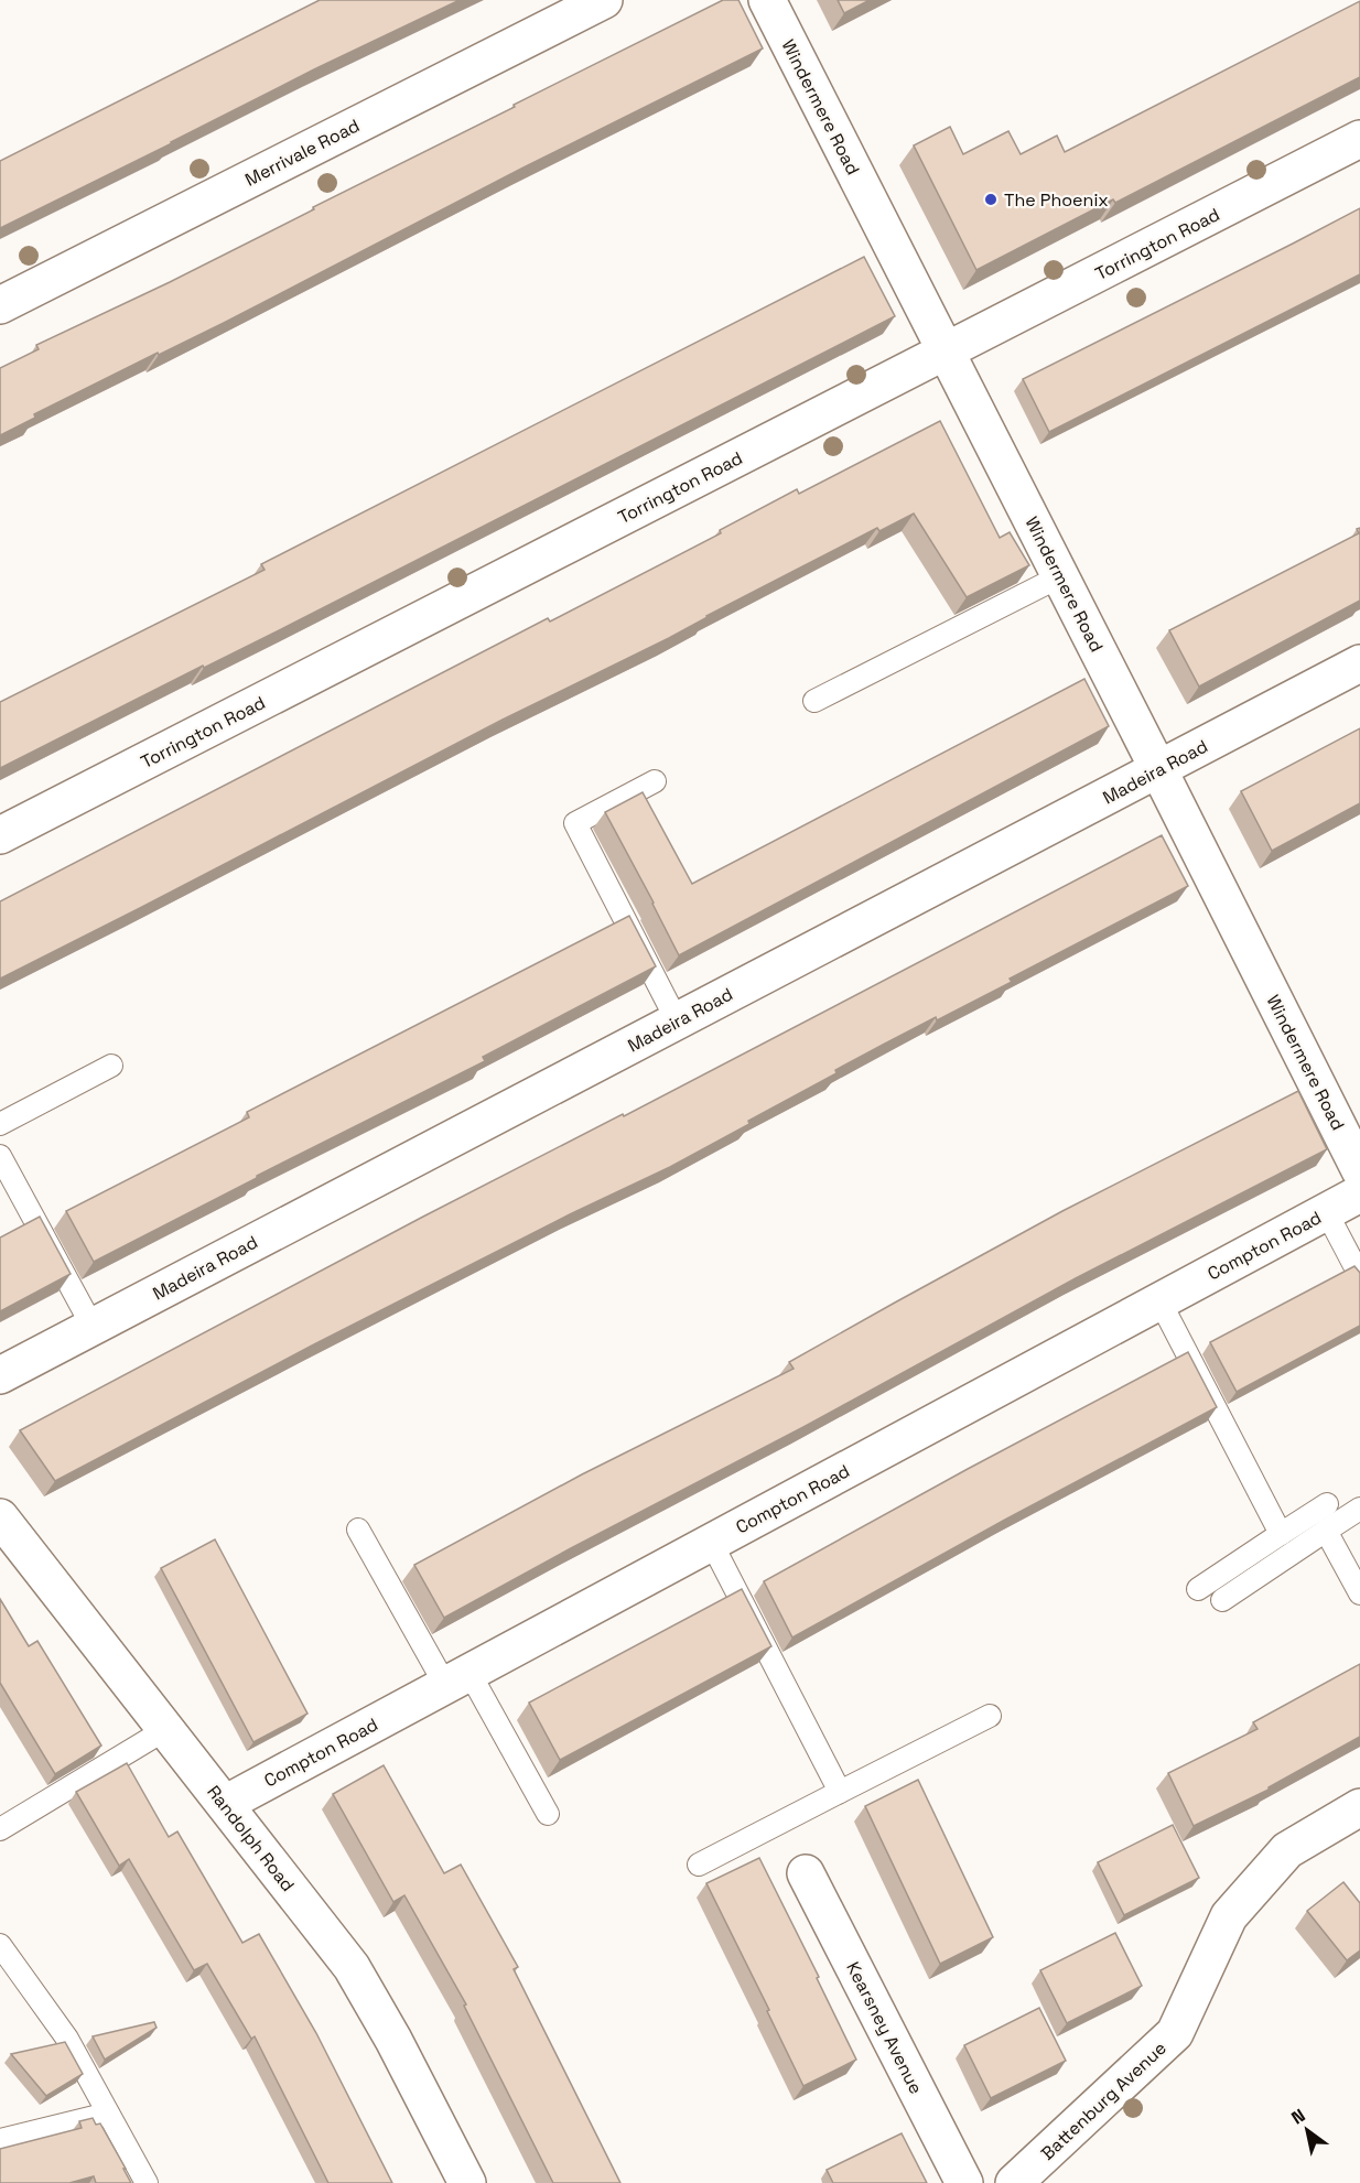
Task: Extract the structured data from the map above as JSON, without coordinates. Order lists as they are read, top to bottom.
{
  "streets": {
    "street": [
      "Windermere Road",
      "Merrivale Road",
      "Torrington Road",
      "Madeira Road",
      "Compton Road",
      "Randolph Road",
      "Kearsney Avenue",
      "Battenburg Avenue"
    ]
  },
  "crossings": [
    ["Windermere Road", "Torrington Road"],
    ["Windermere Road", "Madeira Road"],
    ["Compton Road", "Randolph Road"]
  ],
  "places": ["The Phoenix"],
  "north": "top left"
}
